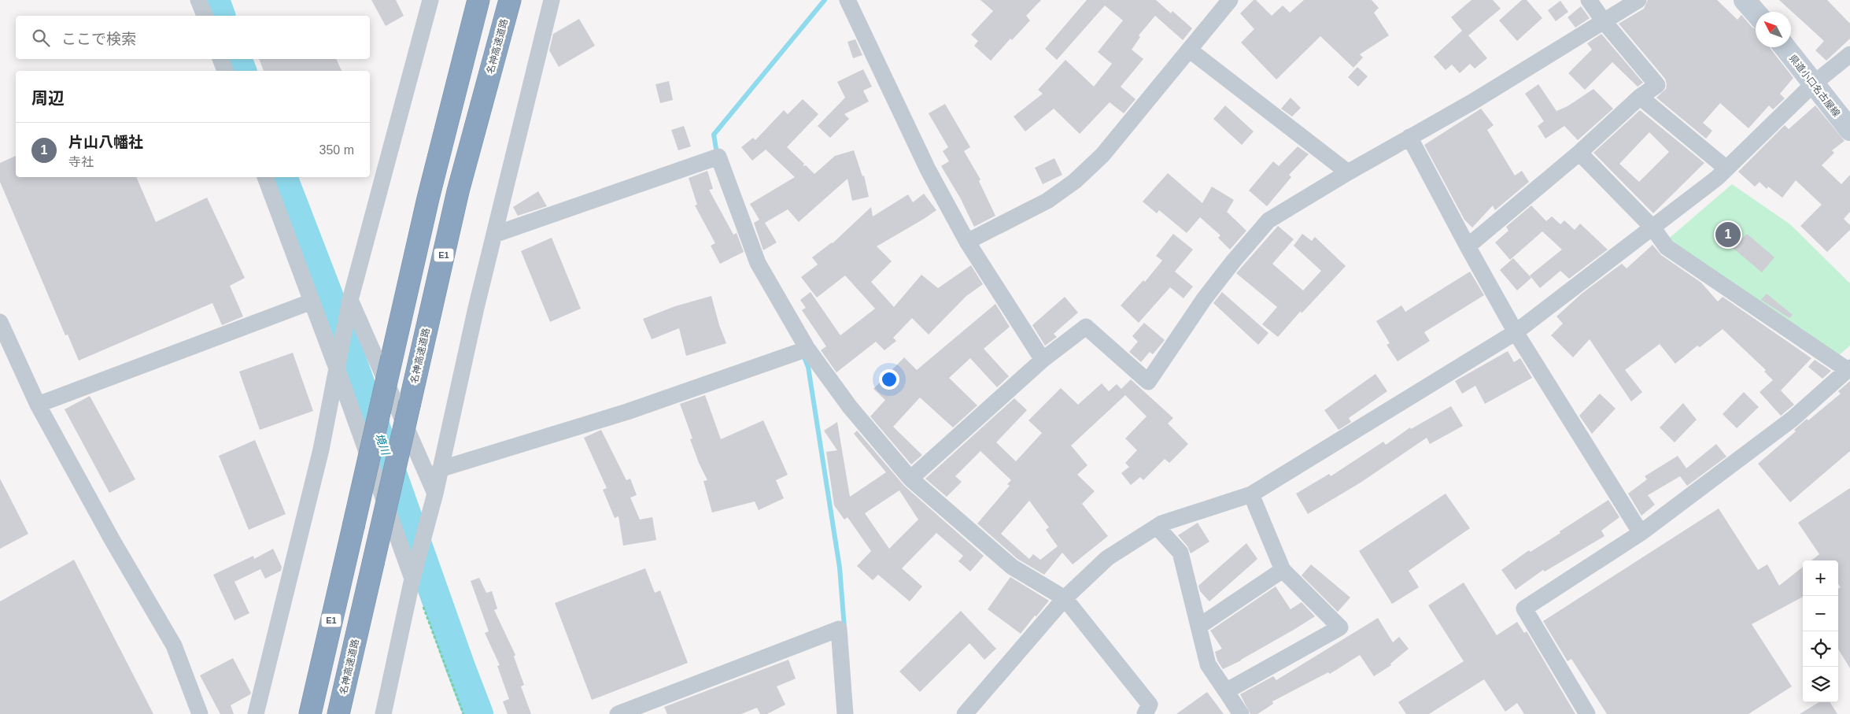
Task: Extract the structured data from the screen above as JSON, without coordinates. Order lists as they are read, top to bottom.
{
  "streets": {
    "highway": ["名神高速道路", "E1"],
    "main road": ["県道小口名古屋線"]
  },
  "water": ["境川"],
  "north": "top left",
  "page": {
    "search": "ここで検索",
    "heading": "周辺",
    "list": [
      {
        "mark": "1",
        "name": "片山八幡社",
        "note": "寺社",
        "value": "350 m"
      }
    ],
    "pins": "1",
    "map_buttons": ["+", "−"]
  }
}
